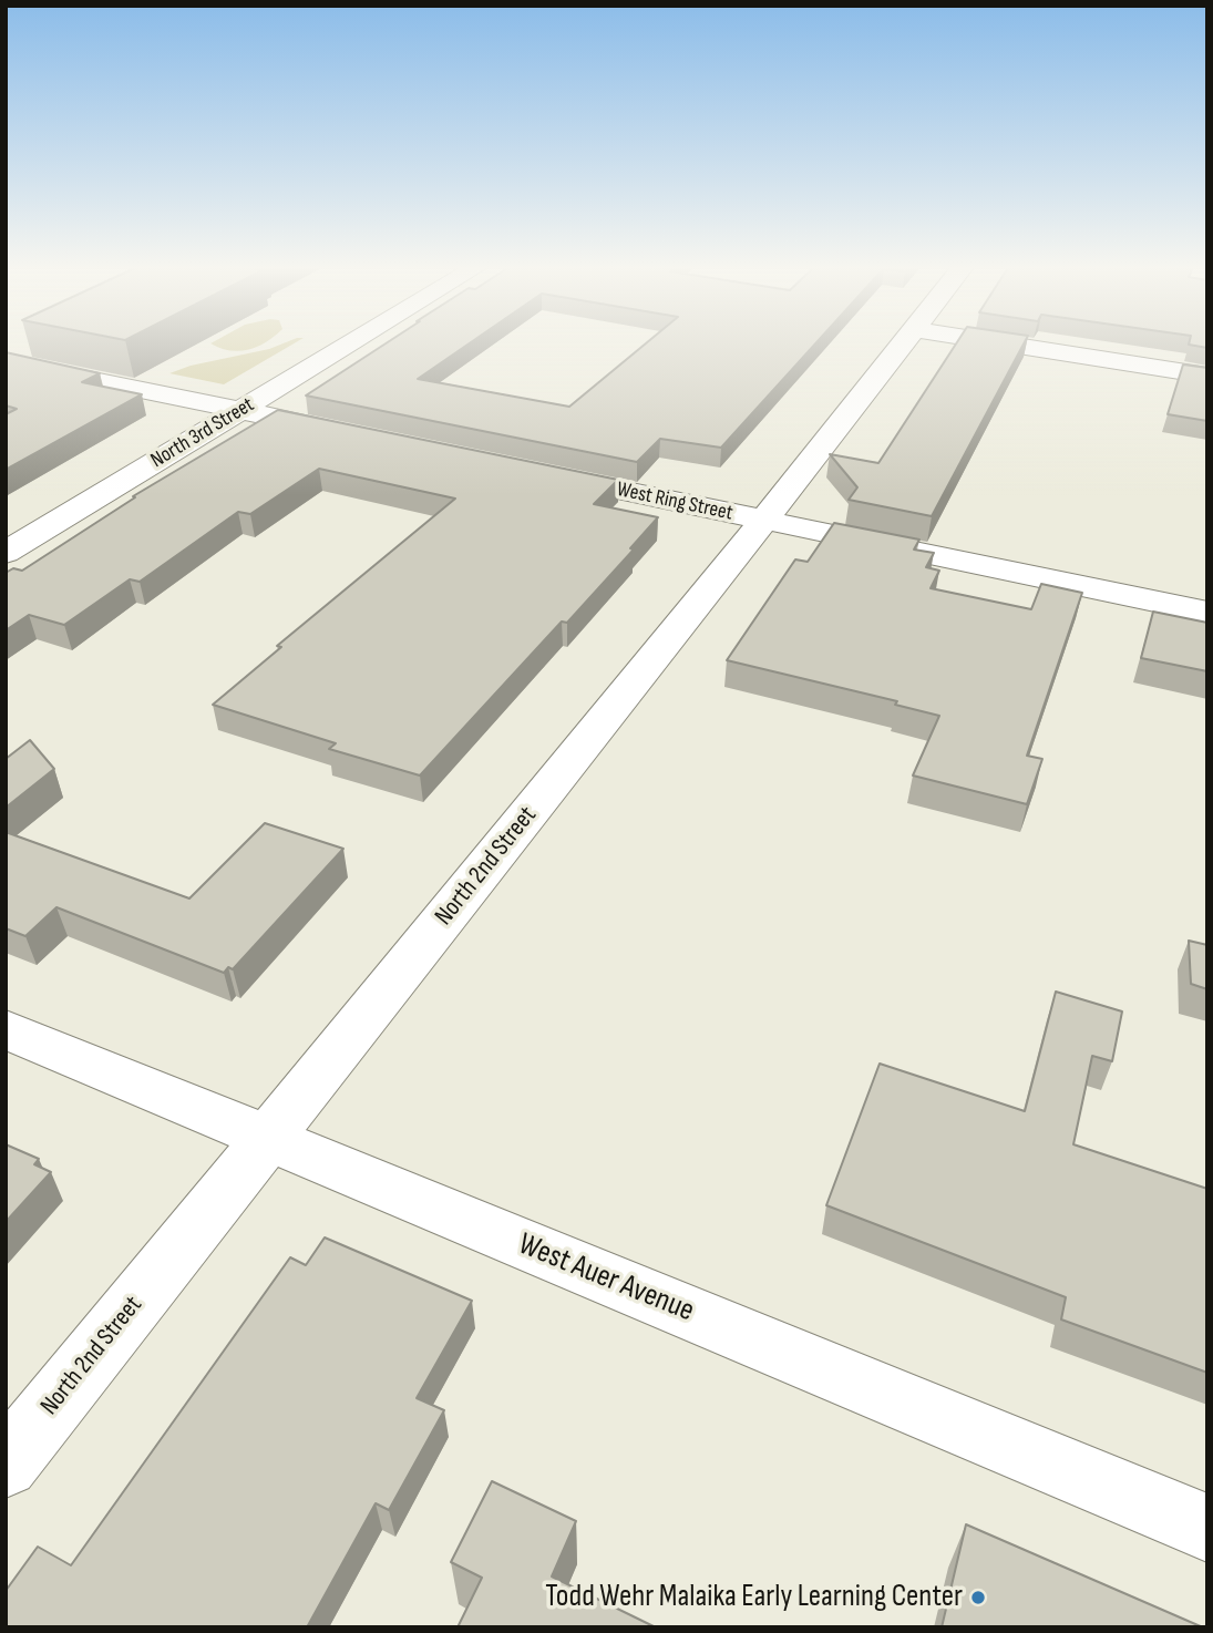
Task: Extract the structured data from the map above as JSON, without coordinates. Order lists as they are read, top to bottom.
{
  "streets": {
    "street": [
      "North 3rd Street",
      "West Ring Street",
      "North 2nd Street",
      "West Auer Avenue"
    ]
  },
  "crossings": [
    ["West Ring Street", "North 2nd Street"],
    ["North 2nd Street", "West Auer Avenue"]
  ],
  "places": ["Todd Wehr Malaika Early Learning Center"]
}
